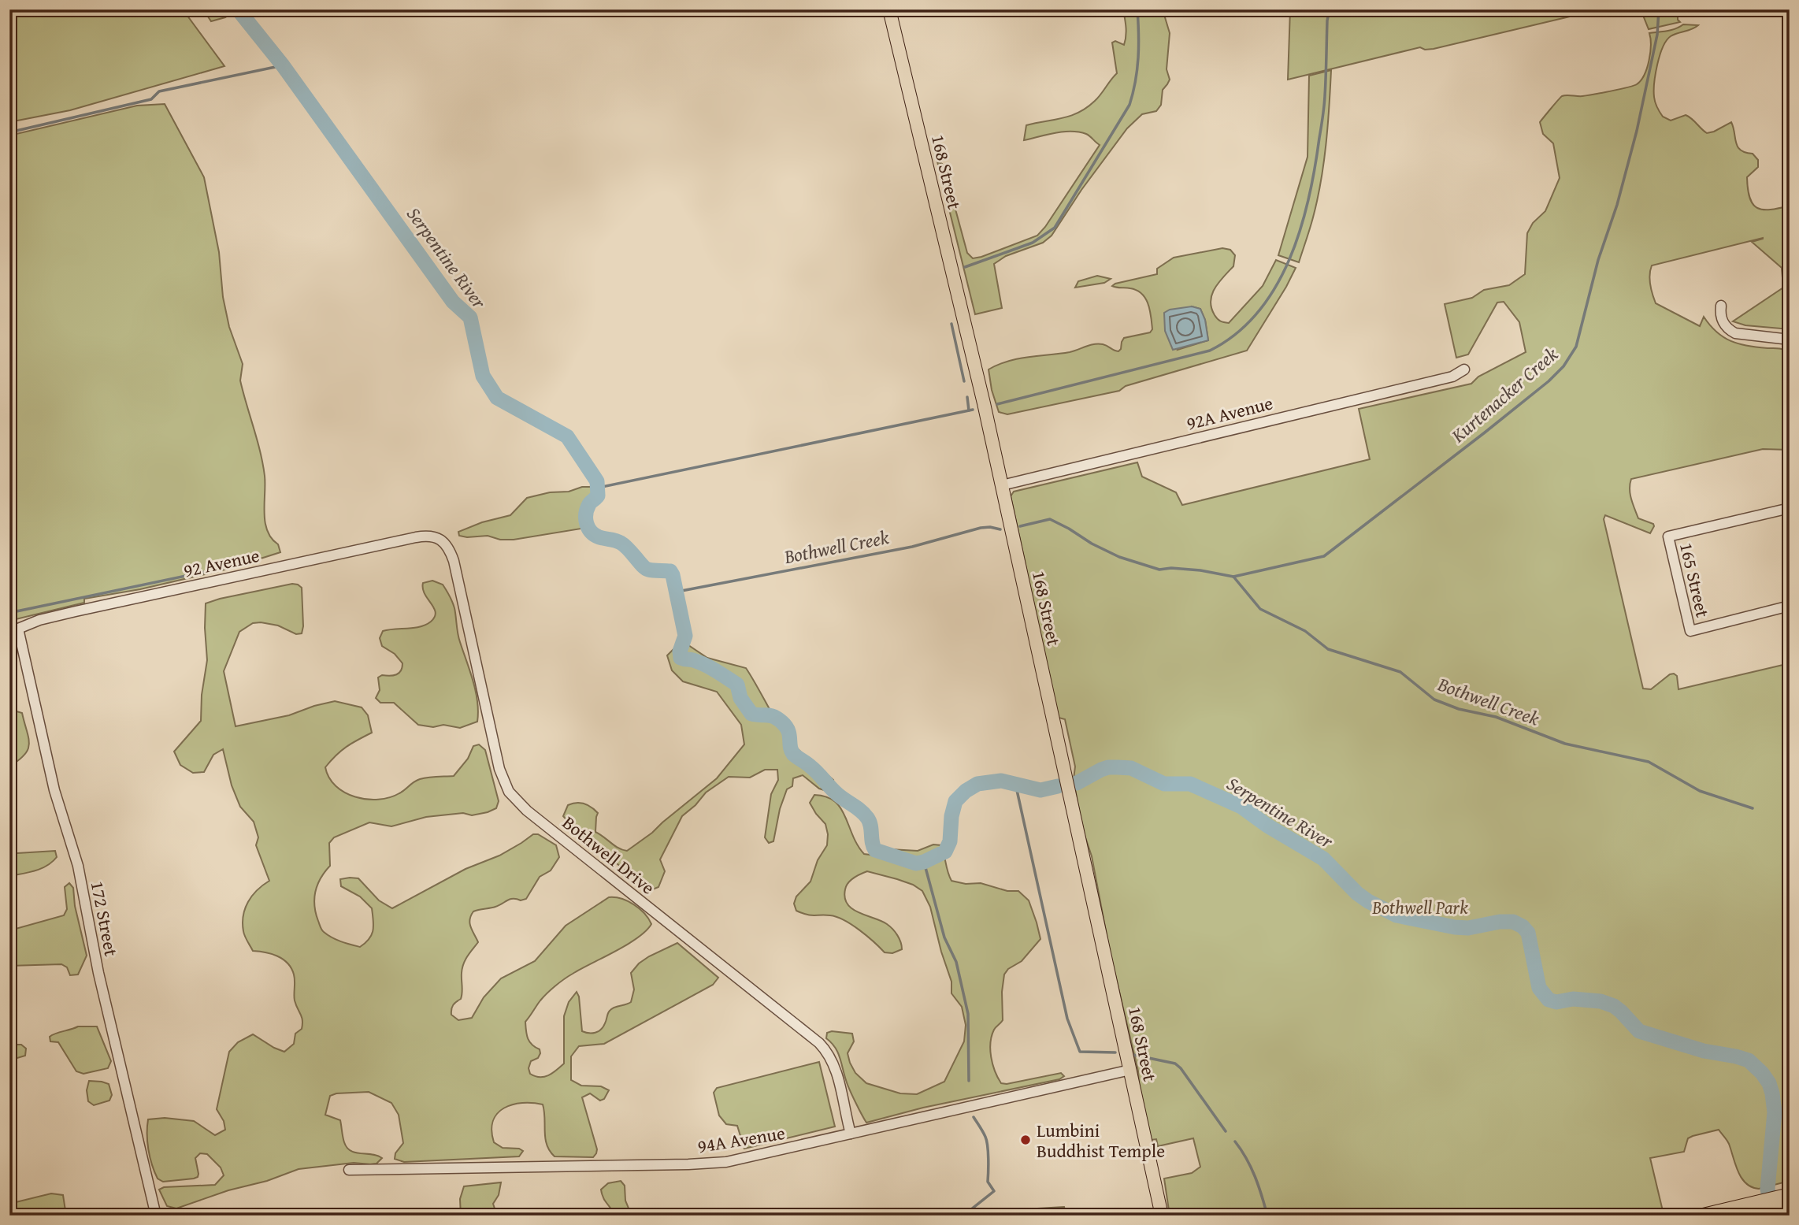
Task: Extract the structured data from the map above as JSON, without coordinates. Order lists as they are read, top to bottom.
{
  "streets": {
    "main road": ["168 Street"],
    "street": [
      "92A Avenue",
      "92 Avenue",
      "165 Street",
      "Bothwell Drive",
      "172 Street",
      "94A Avenue"
    ]
  },
  "crossings": [
    ["168 Street", "92A Avenue"],
    ["168 Street", "94A Avenue"],
    ["92 Avenue", "Bothwell Drive"],
    ["92 Avenue", "172 Street"],
    ["Bothwell Drive", "94A Avenue"]
  ],
  "water": ["Serpentine River", "Kurtenacker Creek", "Bothwell Creek"],
  "parks": ["Bothwell Park"],
  "places": ["Lumbini Buddhist Temple"]
}
